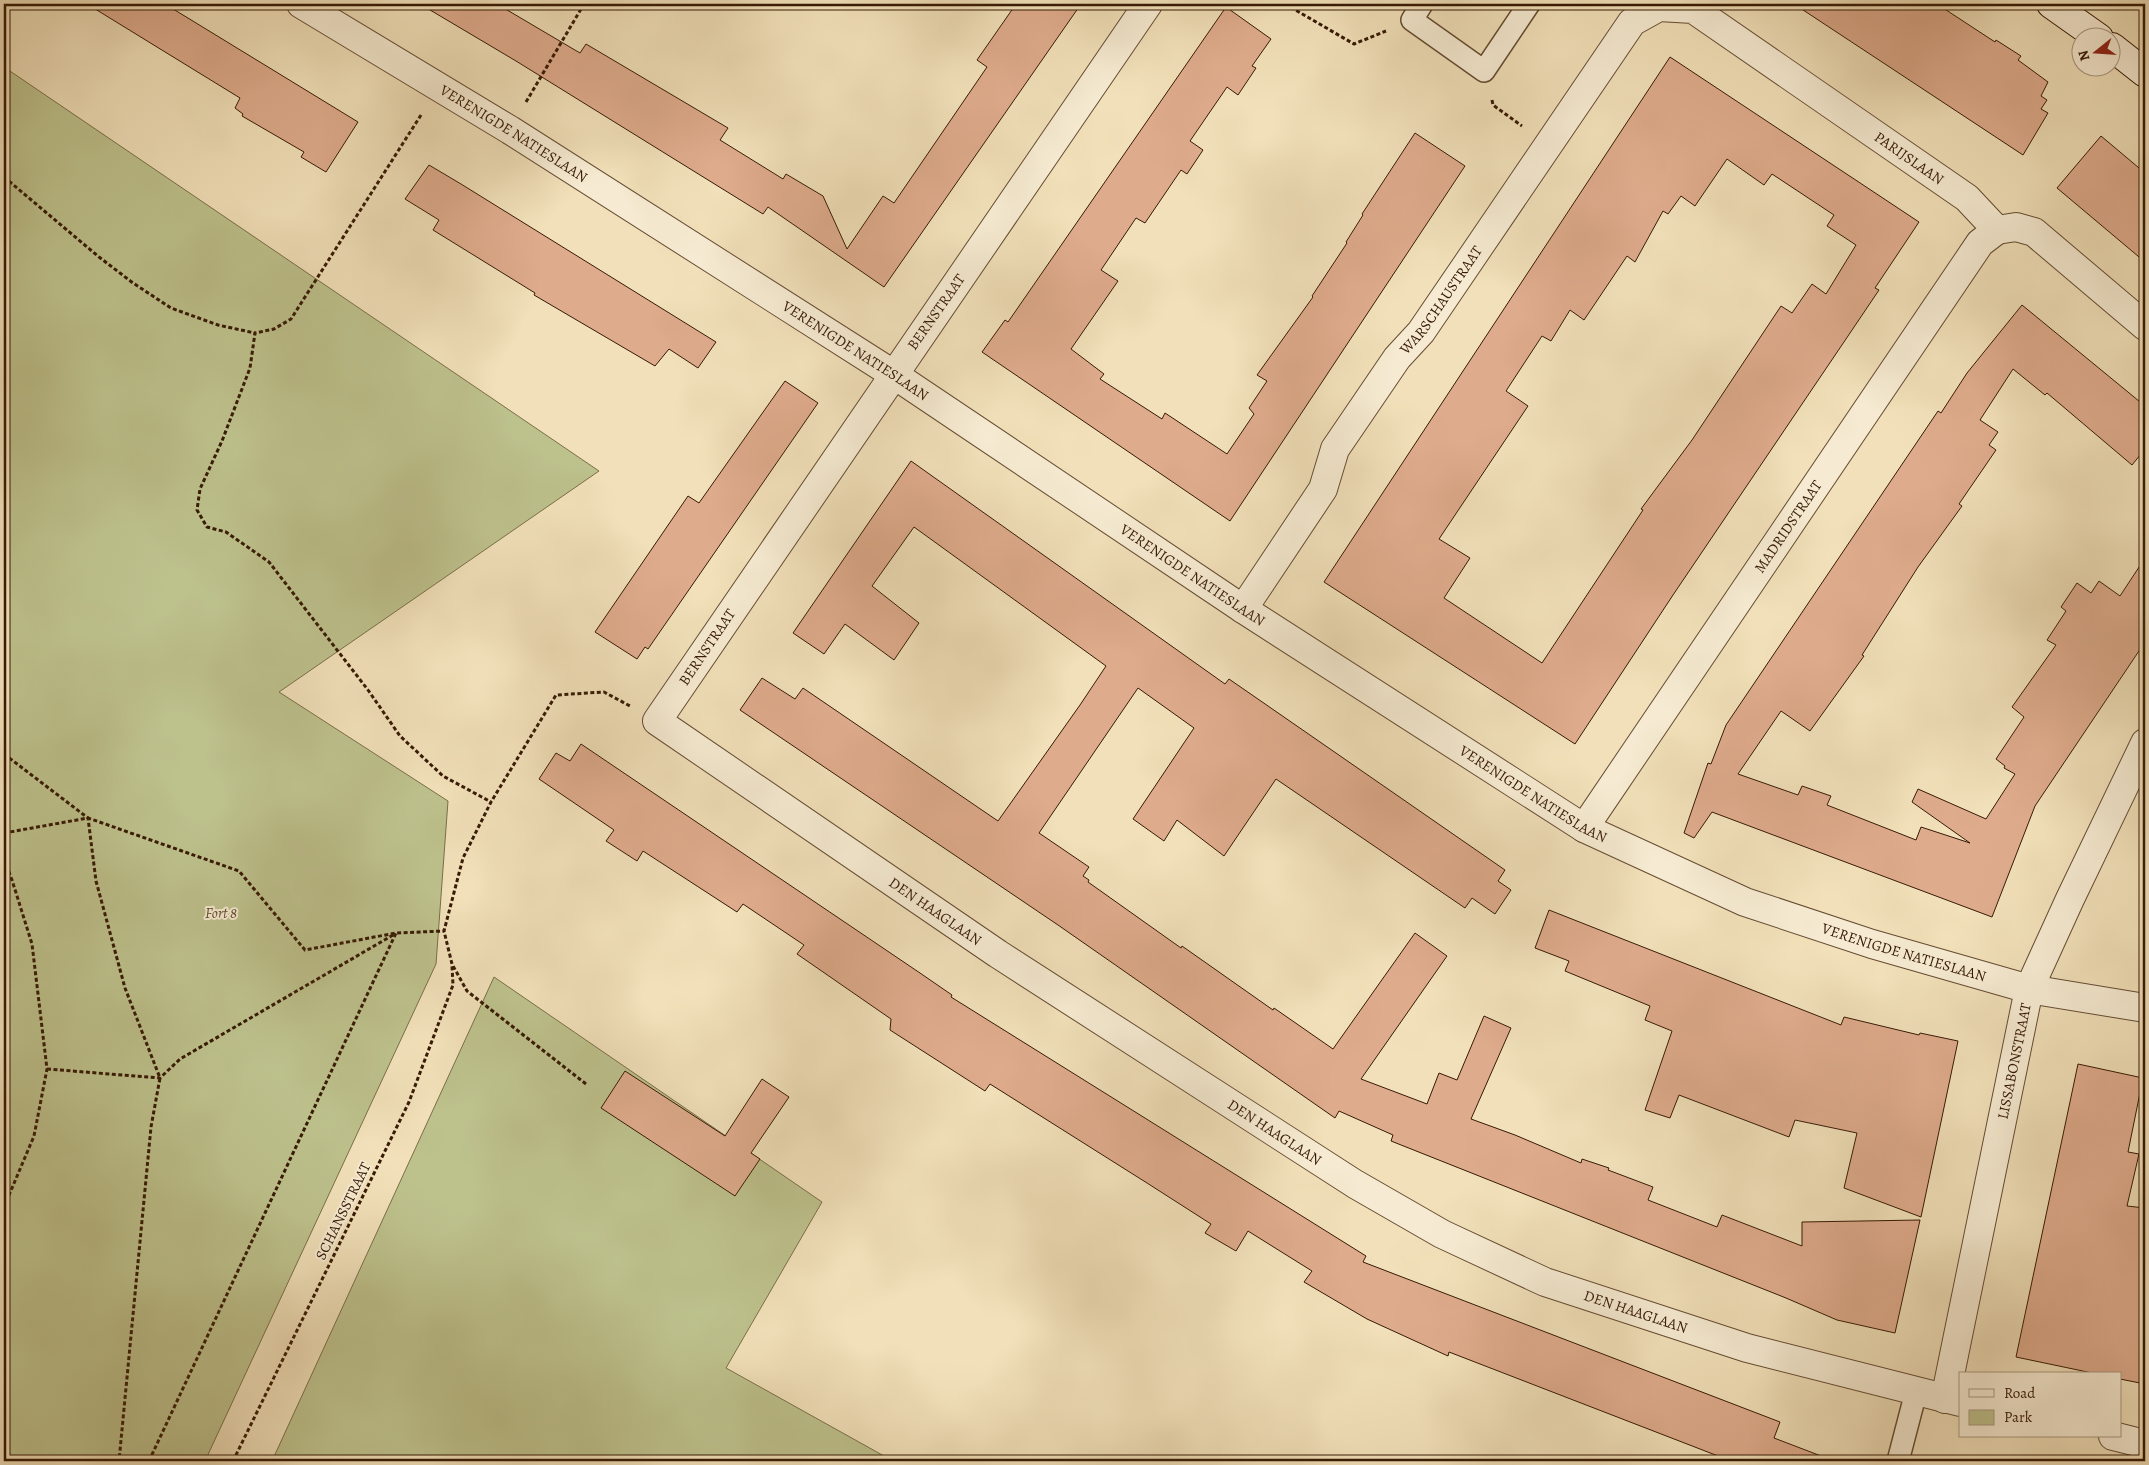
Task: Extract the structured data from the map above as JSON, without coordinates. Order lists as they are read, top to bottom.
{
  "streets": {
    "street": [
      "VERENIGDE NATIESLAAN",
      "PARIJSLAAN",
      "WARSCHAUSTRAAT",
      "BERNSTRAAT",
      "MADRIDSTRAAT",
      "DEN HAAGLAAN",
      "LISSABONSTRAAT"
    ],
    "path": ["SCHANSSTRAAT"]
  },
  "crossings": [
    ["VERENIGDE NATIESLAAN", "WARSCHAUSTRAAT"],
    ["VERENIGDE NATIESLAAN", "BERNSTRAAT"],
    ["VERENIGDE NATIESLAAN", "MADRIDSTRAAT"],
    ["VERENIGDE NATIESLAAN", "LISSABONSTRAAT"],
    ["PARIJSLAAN", "WARSCHAUSTRAAT"],
    ["PARIJSLAAN", "MADRIDSTRAAT"],
    ["BERNSTRAAT", "DEN HAAGLAAN"],
    ["DEN HAAGLAAN", "LISSABONSTRAAT"]
  ],
  "parks": ["Fort 8"],
  "legend": ["Road", "Park"],
  "north": "left"
}
